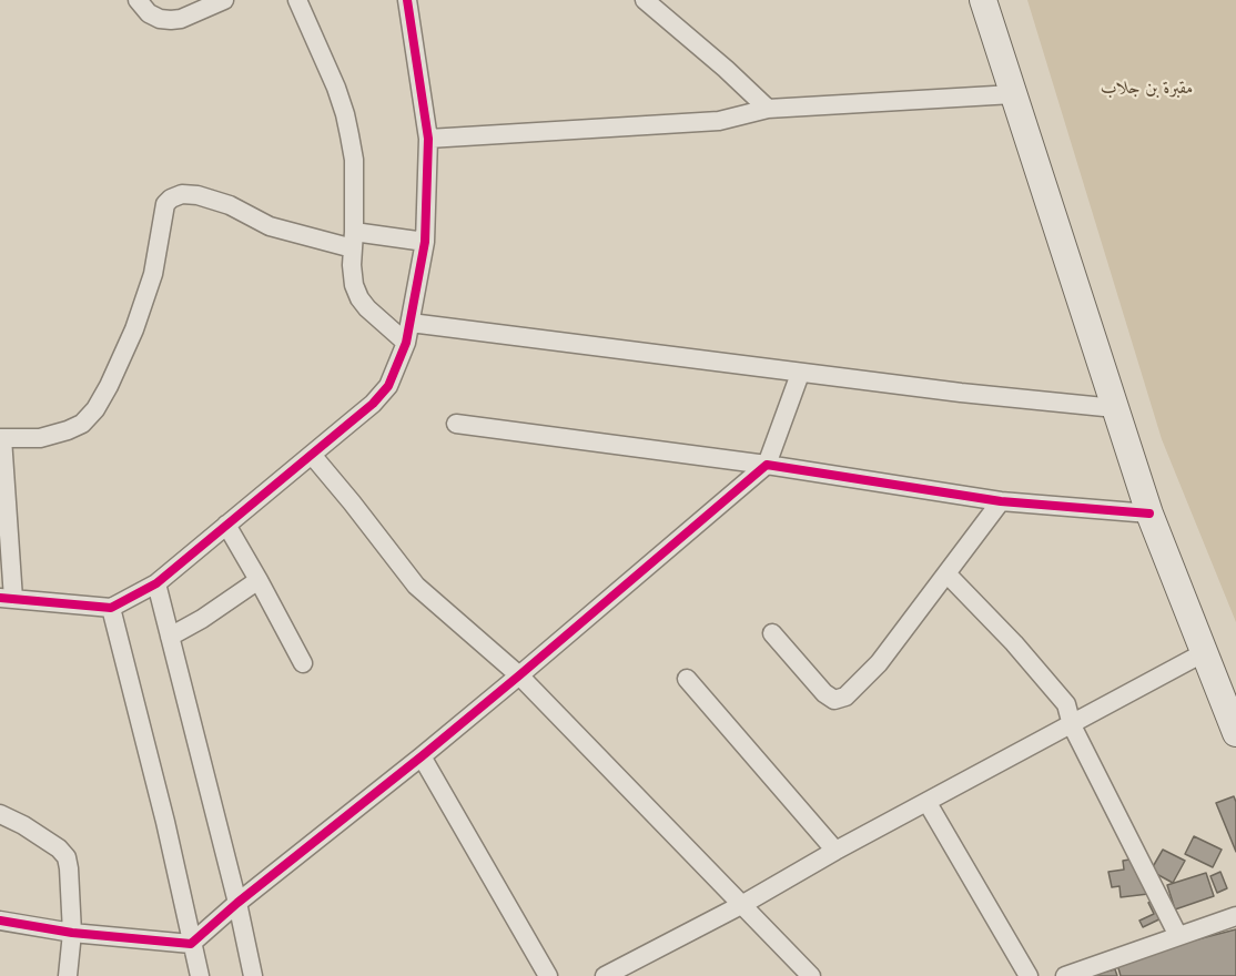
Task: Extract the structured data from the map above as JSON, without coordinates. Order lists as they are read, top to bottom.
{
  "parks": ["مقبرة بن جلاب"]
}
